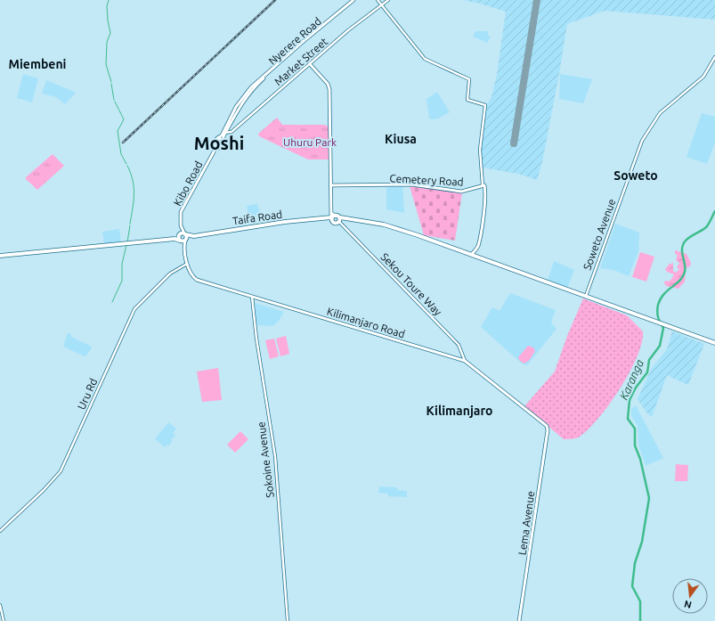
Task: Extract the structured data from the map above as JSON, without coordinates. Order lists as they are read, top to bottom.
{
  "streets": {
    "highway": ["Taifa Road"],
    "main road": [
      "Nyerere Road",
      "Cemetery Road",
      "Kibo Road",
      "Kilimanjaro Road",
      "Lema Avenue"
    ],
    "street": [
      "Market Street",
      "Soweto Avenue",
      "Sekou Toure Way",
      "Uru Rd",
      "Sokoine Avenue"
    ]
  },
  "crossings": [
    ["Nyerere Road", "Market Street"],
    ["Kibo Road", "Taifa Road"],
    ["Taifa Road", "Soweto Avenue"],
    ["Taifa Road", "Sekou Toure Way"],
    ["Taifa Road", "Kilimanjaro Road"],
    ["Sekou Toure Way", "Kilimanjaro Road"],
    ["Kilimanjaro Road", "Uru Rd"],
    ["Kilimanjaro Road", "Sokoine Avenue"],
    ["Kilimanjaro Road", "Lema Avenue"]
  ],
  "districts": [
    "Miembeni",
    "Kiusa",
    "Moshi",
    "Soweto",
    "Kilimanjaro"
  ],
  "water": ["Karanga"],
  "parks": ["Uhuru Park"],
  "north": "bottom"
}
